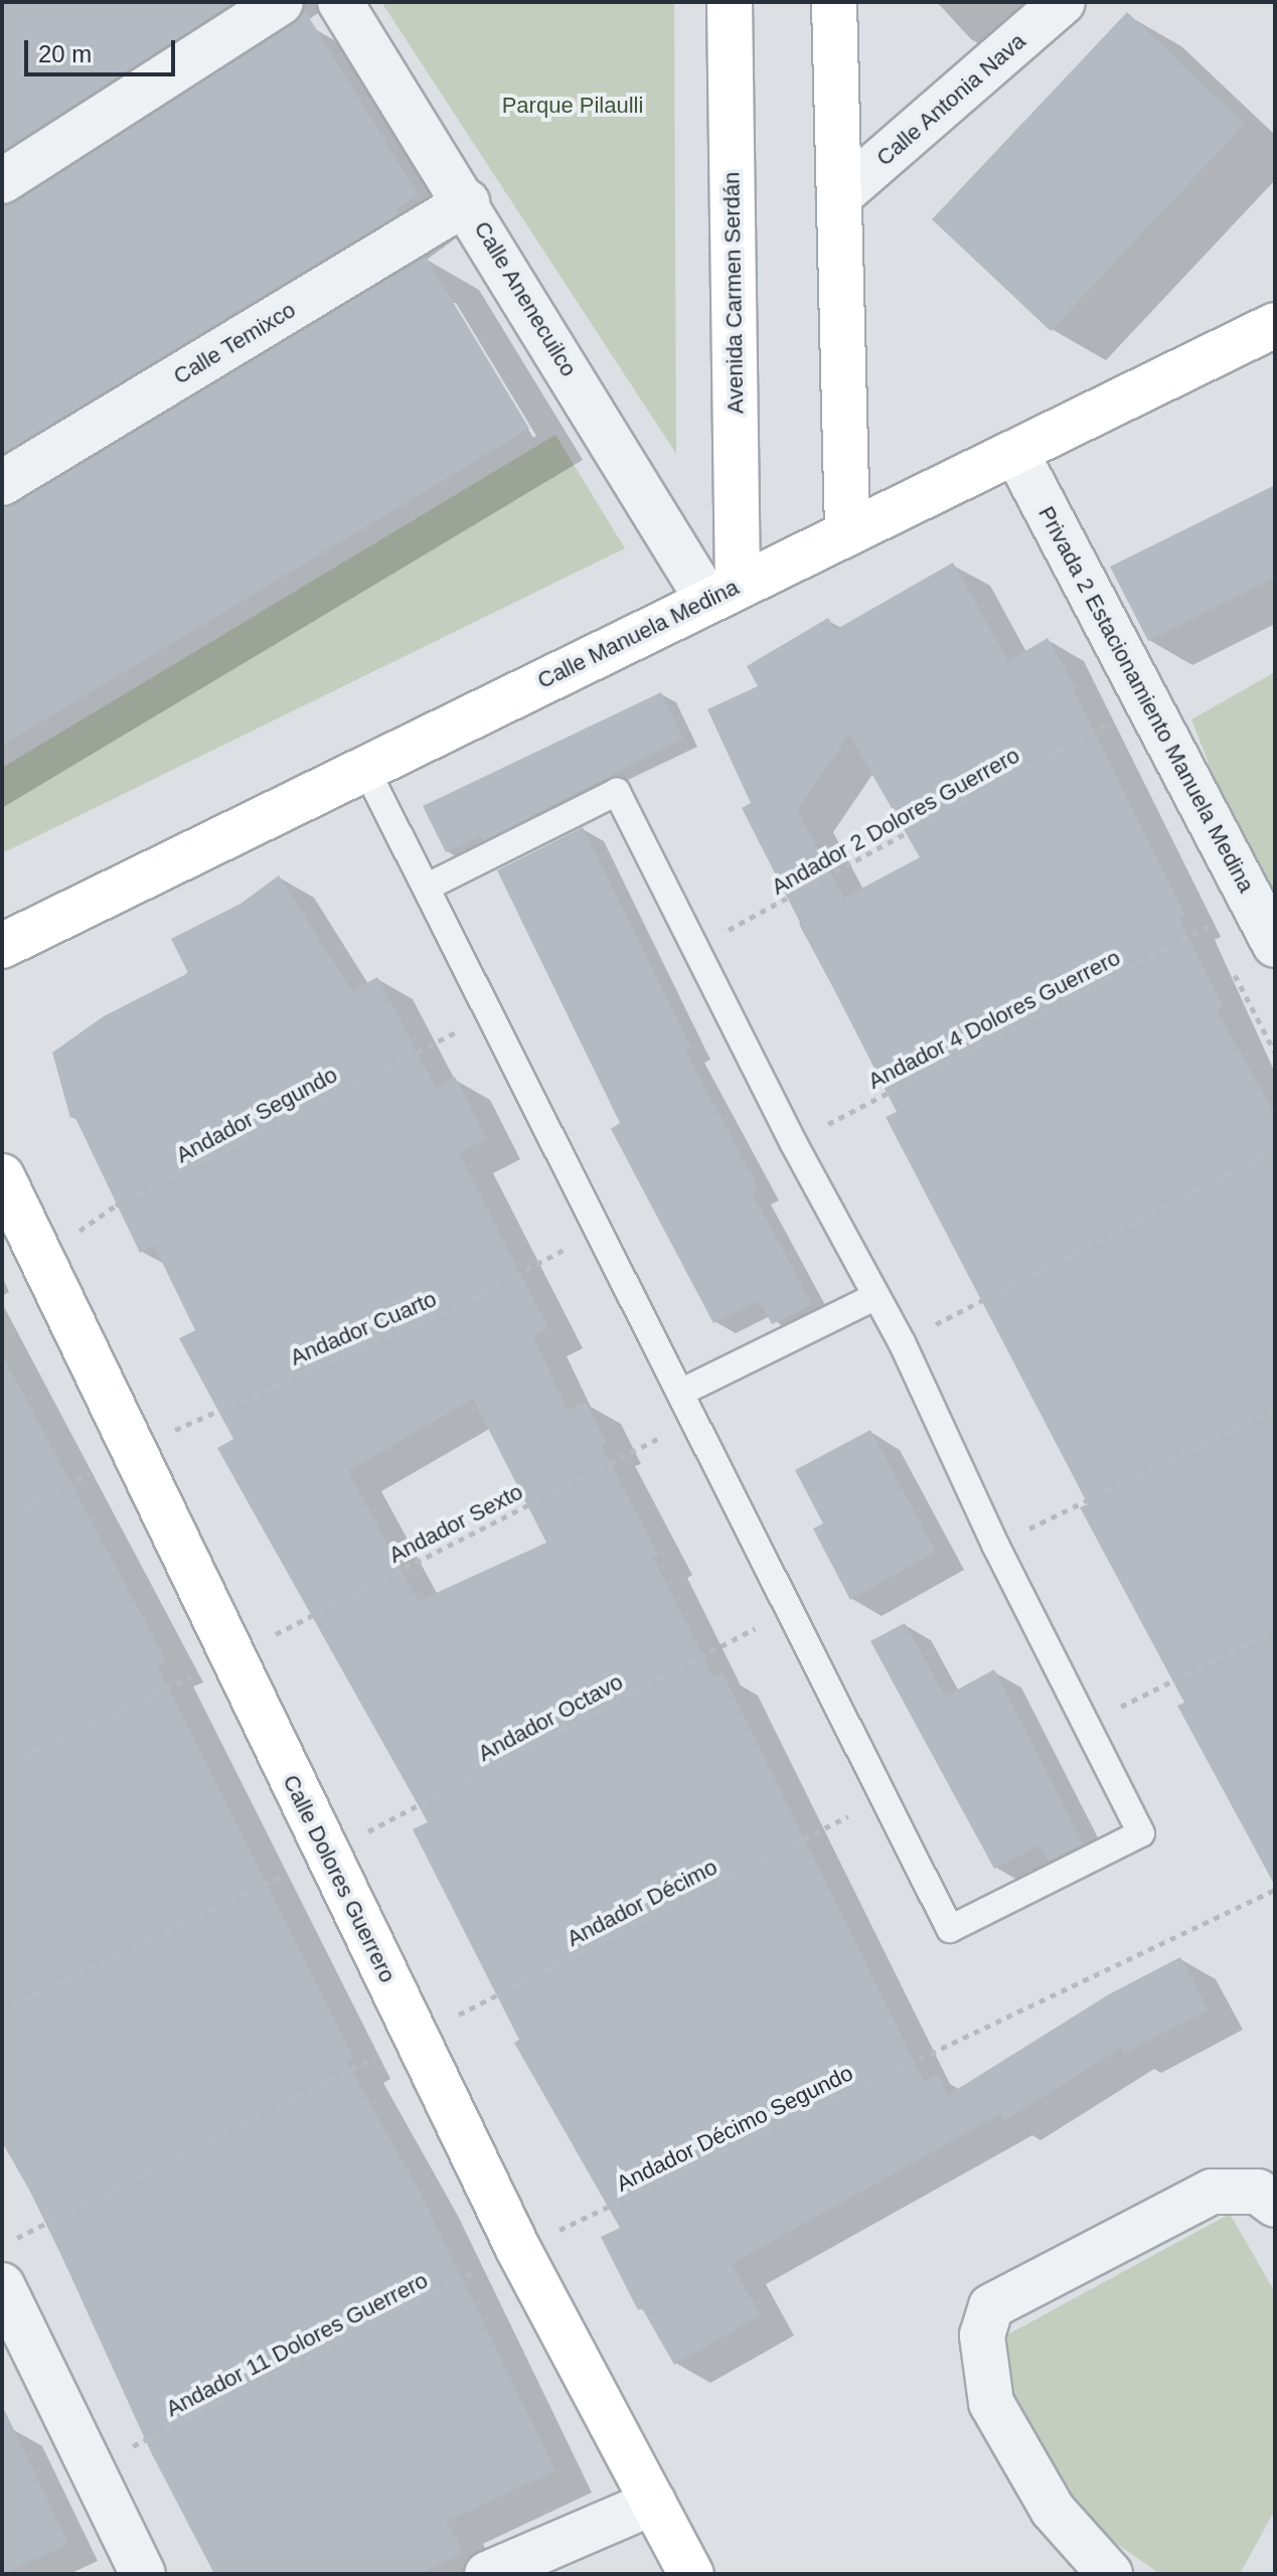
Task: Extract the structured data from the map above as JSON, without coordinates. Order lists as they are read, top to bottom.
{
  "streets": {
    "street": [
      "Calle Antonia Nava",
      "Avenida Carmen Serdán",
      "Calle Anenecuilco",
      "Calle Temixco",
      "Calle Manuela Medina",
      "Privada 2 Estacionamiento Manuela Medina",
      "Calle Dolores Guerrero"
    ],
    "path": [
      "Andador 2 Dolores Guerrero",
      "Andador 4 Dolores Guerrero",
      "Andador Segundo",
      "Andador Cuarto",
      "Andador Sexto",
      "Andador Octavo",
      "Andador Décimo",
      "Andador Décimo Segundo",
      "Andador 11 Dolores Guerrero"
    ]
  },
  "crossings": [
    ["Avenida Carmen Serdán", "Calle Anenecuilco"],
    ["Avenida Carmen Serdán", "Calle Manuela Medina"],
    ["Calle Anenecuilco", "Calle Temixco"],
    ["Calle Anenecuilco", "Calle Manuela Medina"],
    ["Calle Manuela Medina", "Privada 2 Estacionamiento Manuela Medina"],
    ["Andador Segundo", "Calle Dolores Guerrero"],
    ["Andador Cuarto", "Calle Dolores Guerrero"],
    ["Andador Sexto", "Calle Dolores Guerrero"],
    ["Andador Octavo", "Calle Dolores Guerrero"],
    ["Calle Dolores Guerrero", "Andador Décimo"],
    ["Calle Dolores Guerrero", "Andador Décimo Segundo"],
    ["Calle Dolores Guerrero", "Andador 11 Dolores Guerrero"],
    ["Andador Décimo Segundo", "Andador 11 Dolores Guerrero"]
  ],
  "parks": ["Parque Pilaulli"],
  "scale_bar": "20 m"
}
